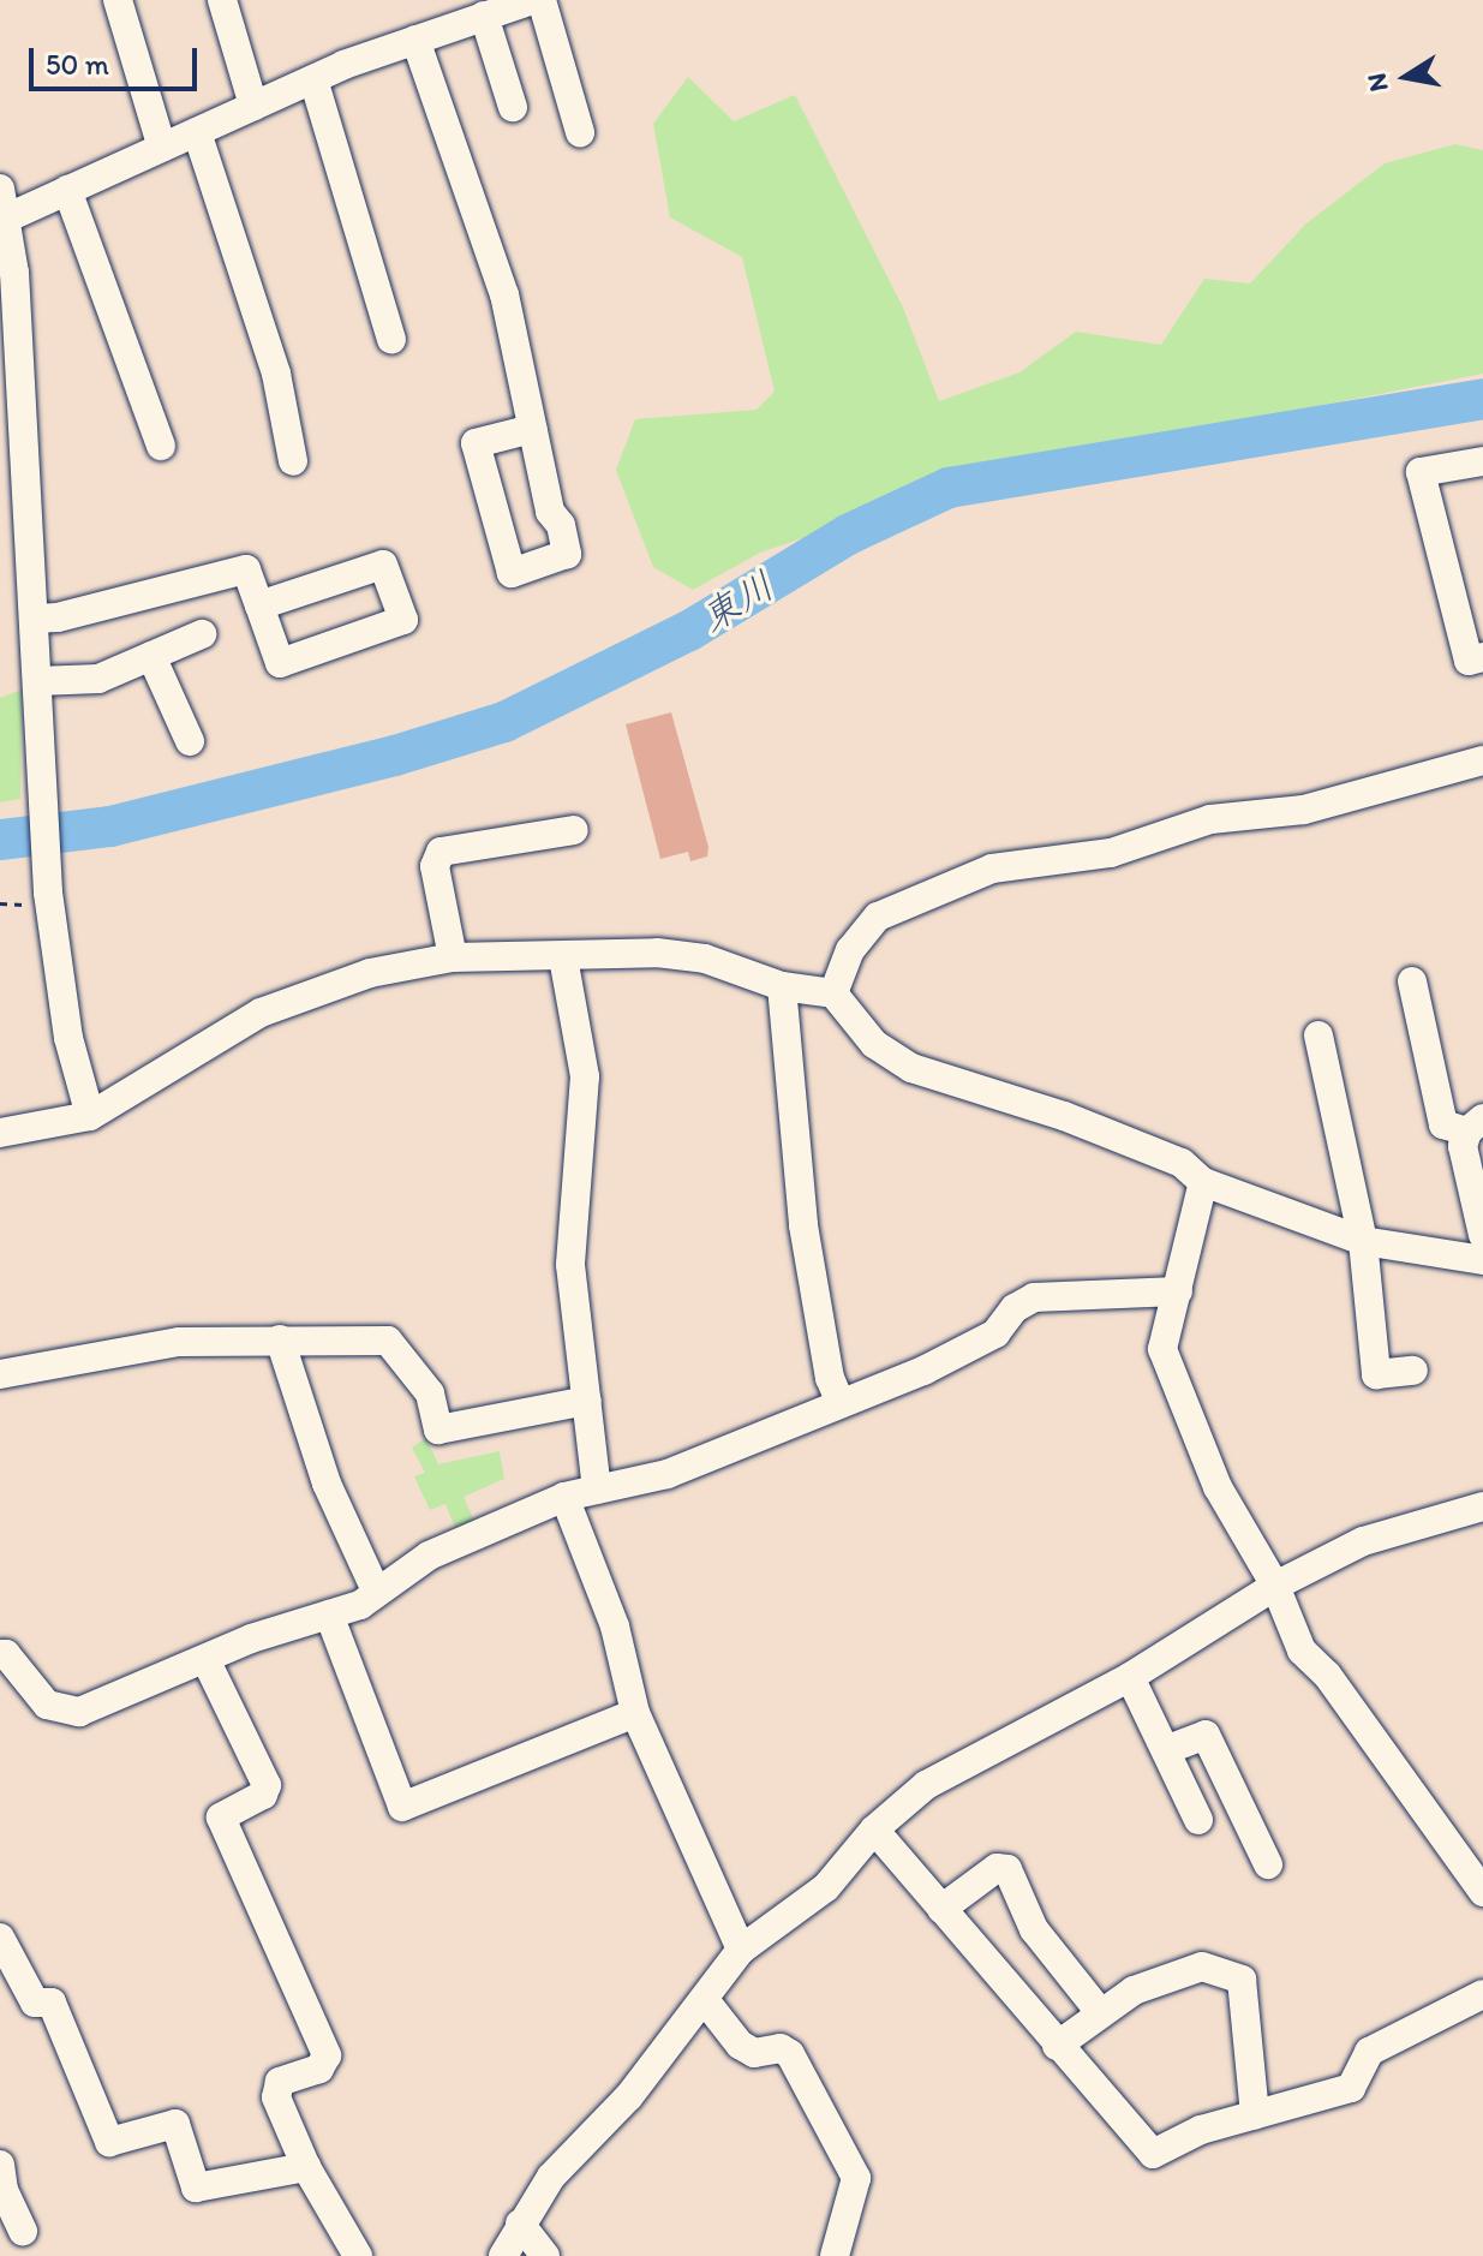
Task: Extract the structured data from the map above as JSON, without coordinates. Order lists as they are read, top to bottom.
{
  "water": ["東川"],
  "scale_bar": "50 m",
  "north": "left"
}
